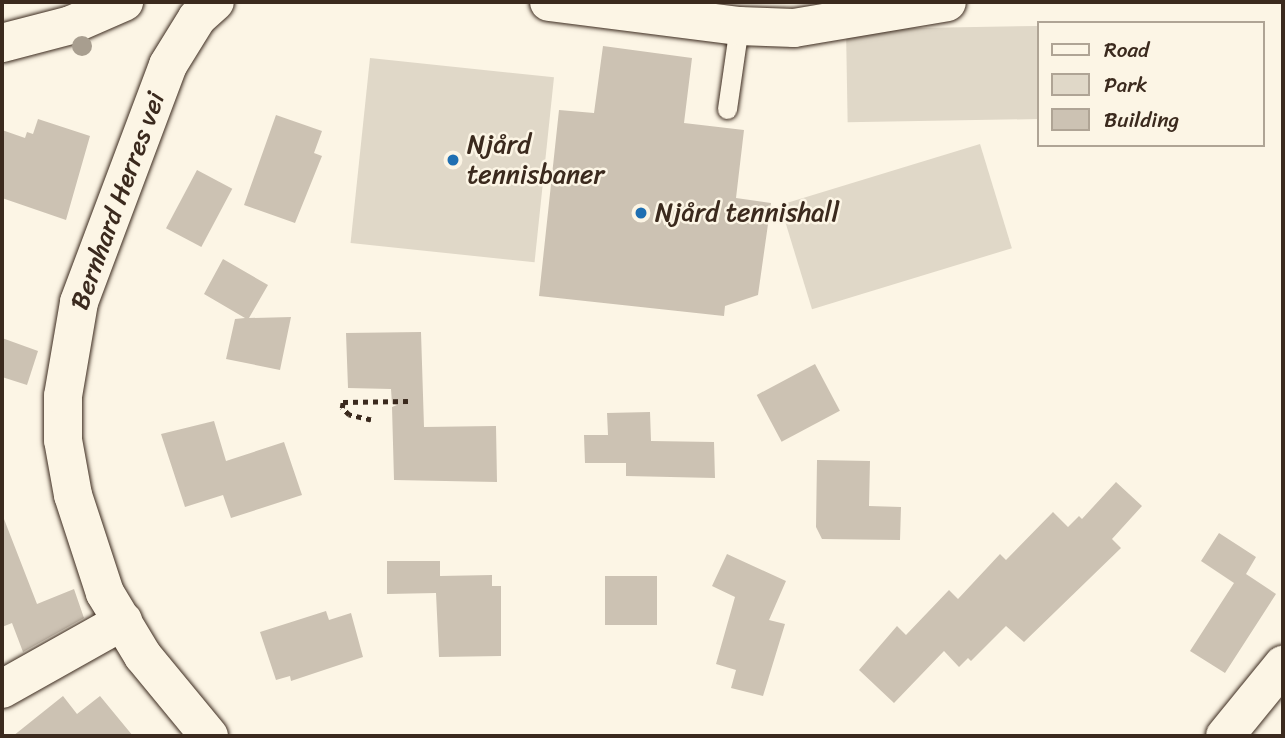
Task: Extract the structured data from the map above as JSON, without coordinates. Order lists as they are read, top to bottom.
{
  "streets": {
    "street": ["Bernhard Herres vei"]
  },
  "places": ["Njård tennisbaner", "Njård tennishall"],
  "legend": ["Road", "Park", "Building"]
}
